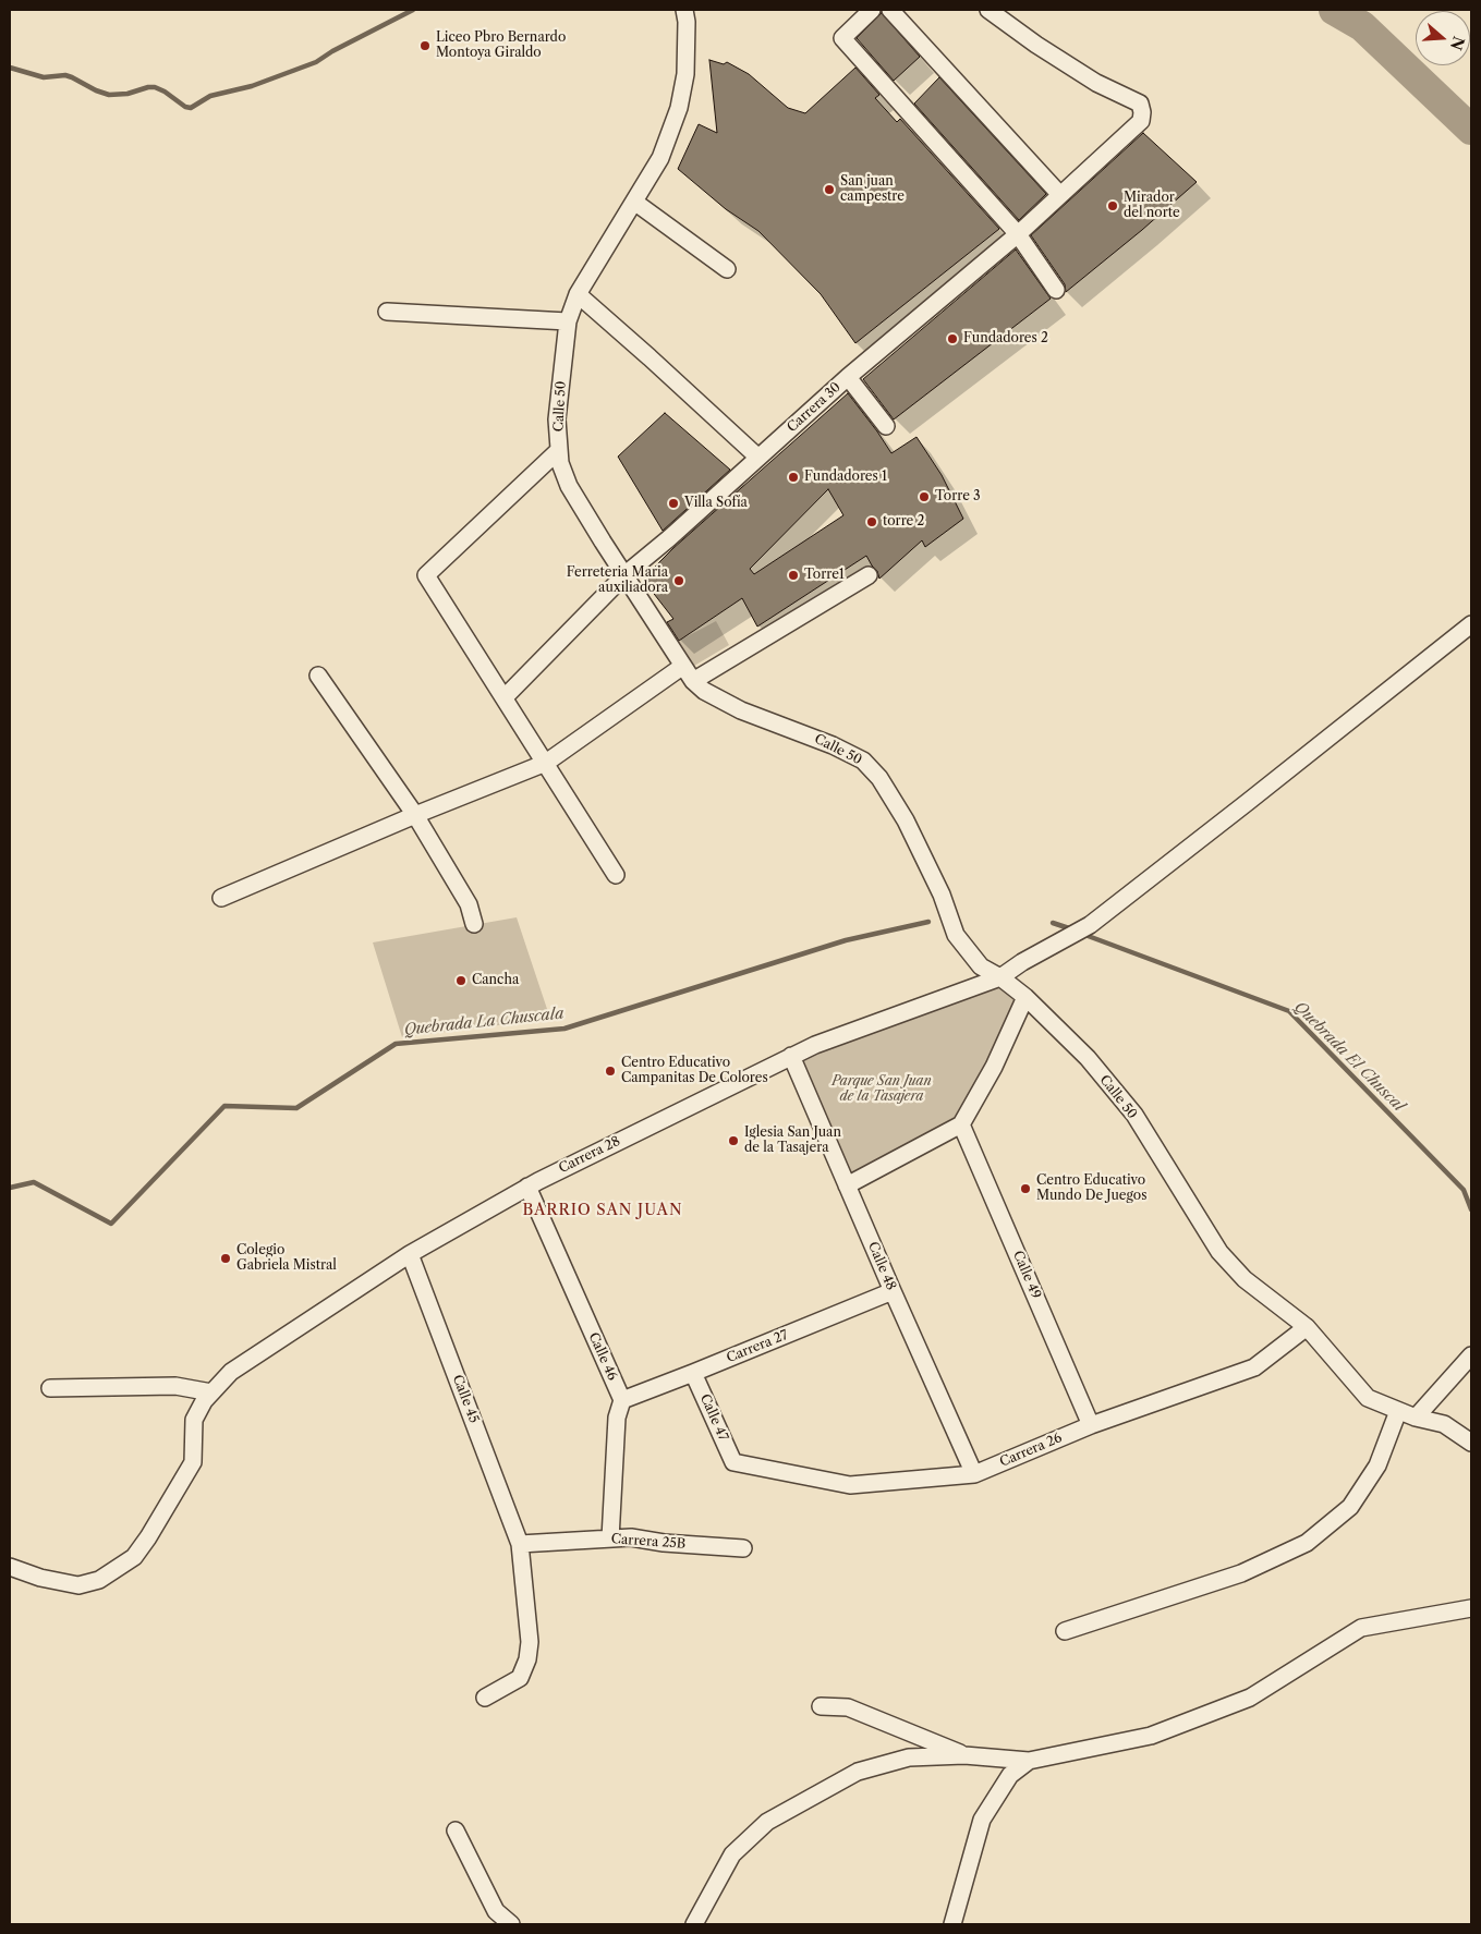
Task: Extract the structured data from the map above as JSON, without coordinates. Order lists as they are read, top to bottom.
{
  "streets": {
    "street": [
      "Calle 50",
      "Carrera 30",
      "Carrera 28",
      "Calle 48",
      "Calle 49",
      "Carrera 27",
      "Calle 46",
      "Calle 45",
      "Calle 47",
      "Carrera 26",
      "Carrera 25B"
    ]
  },
  "crossings": [
    ["Calle 50", "Carrera 30"],
    ["Calle 50", "Carrera 28"],
    ["Calle 50", "Carrera 26"],
    ["Carrera 28", "Calle 48"],
    ["Carrera 28", "Calle 46"],
    ["Carrera 28", "Calle 45"],
    ["Calle 48", "Carrera 27"],
    ["Calle 48", "Carrera 26"],
    ["Calle 49", "Carrera 26"],
    ["Carrera 27", "Calle 46"],
    ["Carrera 27", "Calle 47"],
    ["Calle 45", "Carrera 25B"],
    ["Calle 47", "Carrera 26"]
  ],
  "districts": ["BARRIO SAN JUAN"],
  "water": ["Quebrada La Chuscala", "Quebrada El Chuscal"],
  "parks": ["Parque San Juan de la Tasajera"],
  "places": [
    "Liceo Pbro Bernardo Montoya Giraldo",
    "San juan campestre",
    "Mirador del norte",
    "Fundadores 2",
    "Fundadores 1",
    "Torre 3",
    "Villa Sofía",
    "torre 2",
    "Torre1",
    "Ferreteria Maria auxiliadora",
    "Cancha",
    "Centro Educativo Campanitas De Colores",
    "Iglesia San Juan de la Tasajera",
    "Centro Educativo Mundo De Juegos",
    "Colegio Gabriela Mistral"
  ],
  "north": "right"
}
